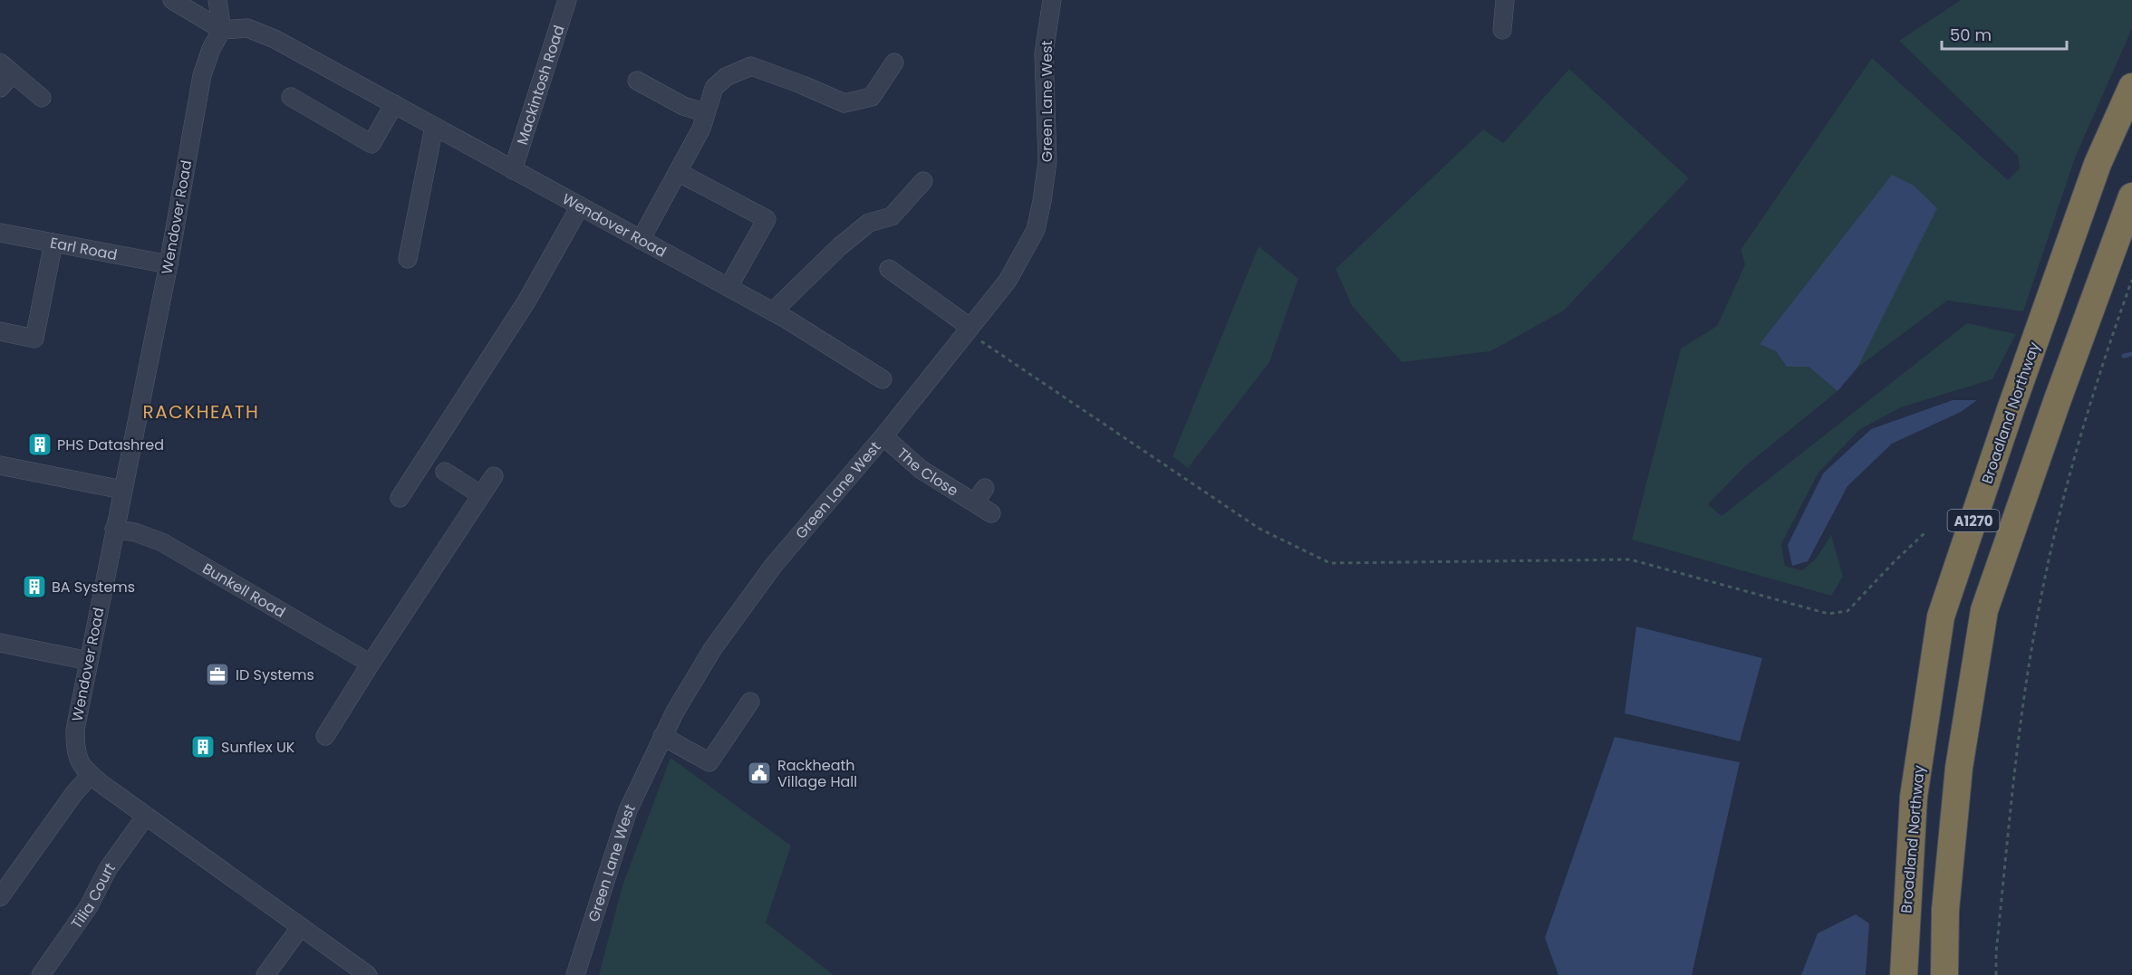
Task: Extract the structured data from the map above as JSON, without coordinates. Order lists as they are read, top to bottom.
{
  "streets": {
    "highway": ["Broadland Northway", "A1270"],
    "street": [
      "Mackintosh Road",
      "Green Lane West",
      "Wendover Road",
      "Earl Road",
      "The Close",
      "Bunkell Road",
      "Tilia Court"
    ]
  },
  "crossings": [
    ["Mackintosh Road", "Wendover Road"],
    ["Green Lane West", "The Close"],
    ["Wendover Road", "Earl Road"],
    ["Wendover Road", "Bunkell Road"],
    ["Wendover Road", "Tilia Court"]
  ],
  "districts": ["RACKHEATH"],
  "places": {
    "building": ["PHS Datashred", "BA Systems", "Sunflex UK"],
    "office": ["ID Systems"],
    "public building": ["Rackheath Village Hall"]
  },
  "scale_bar": "50 m"
}
